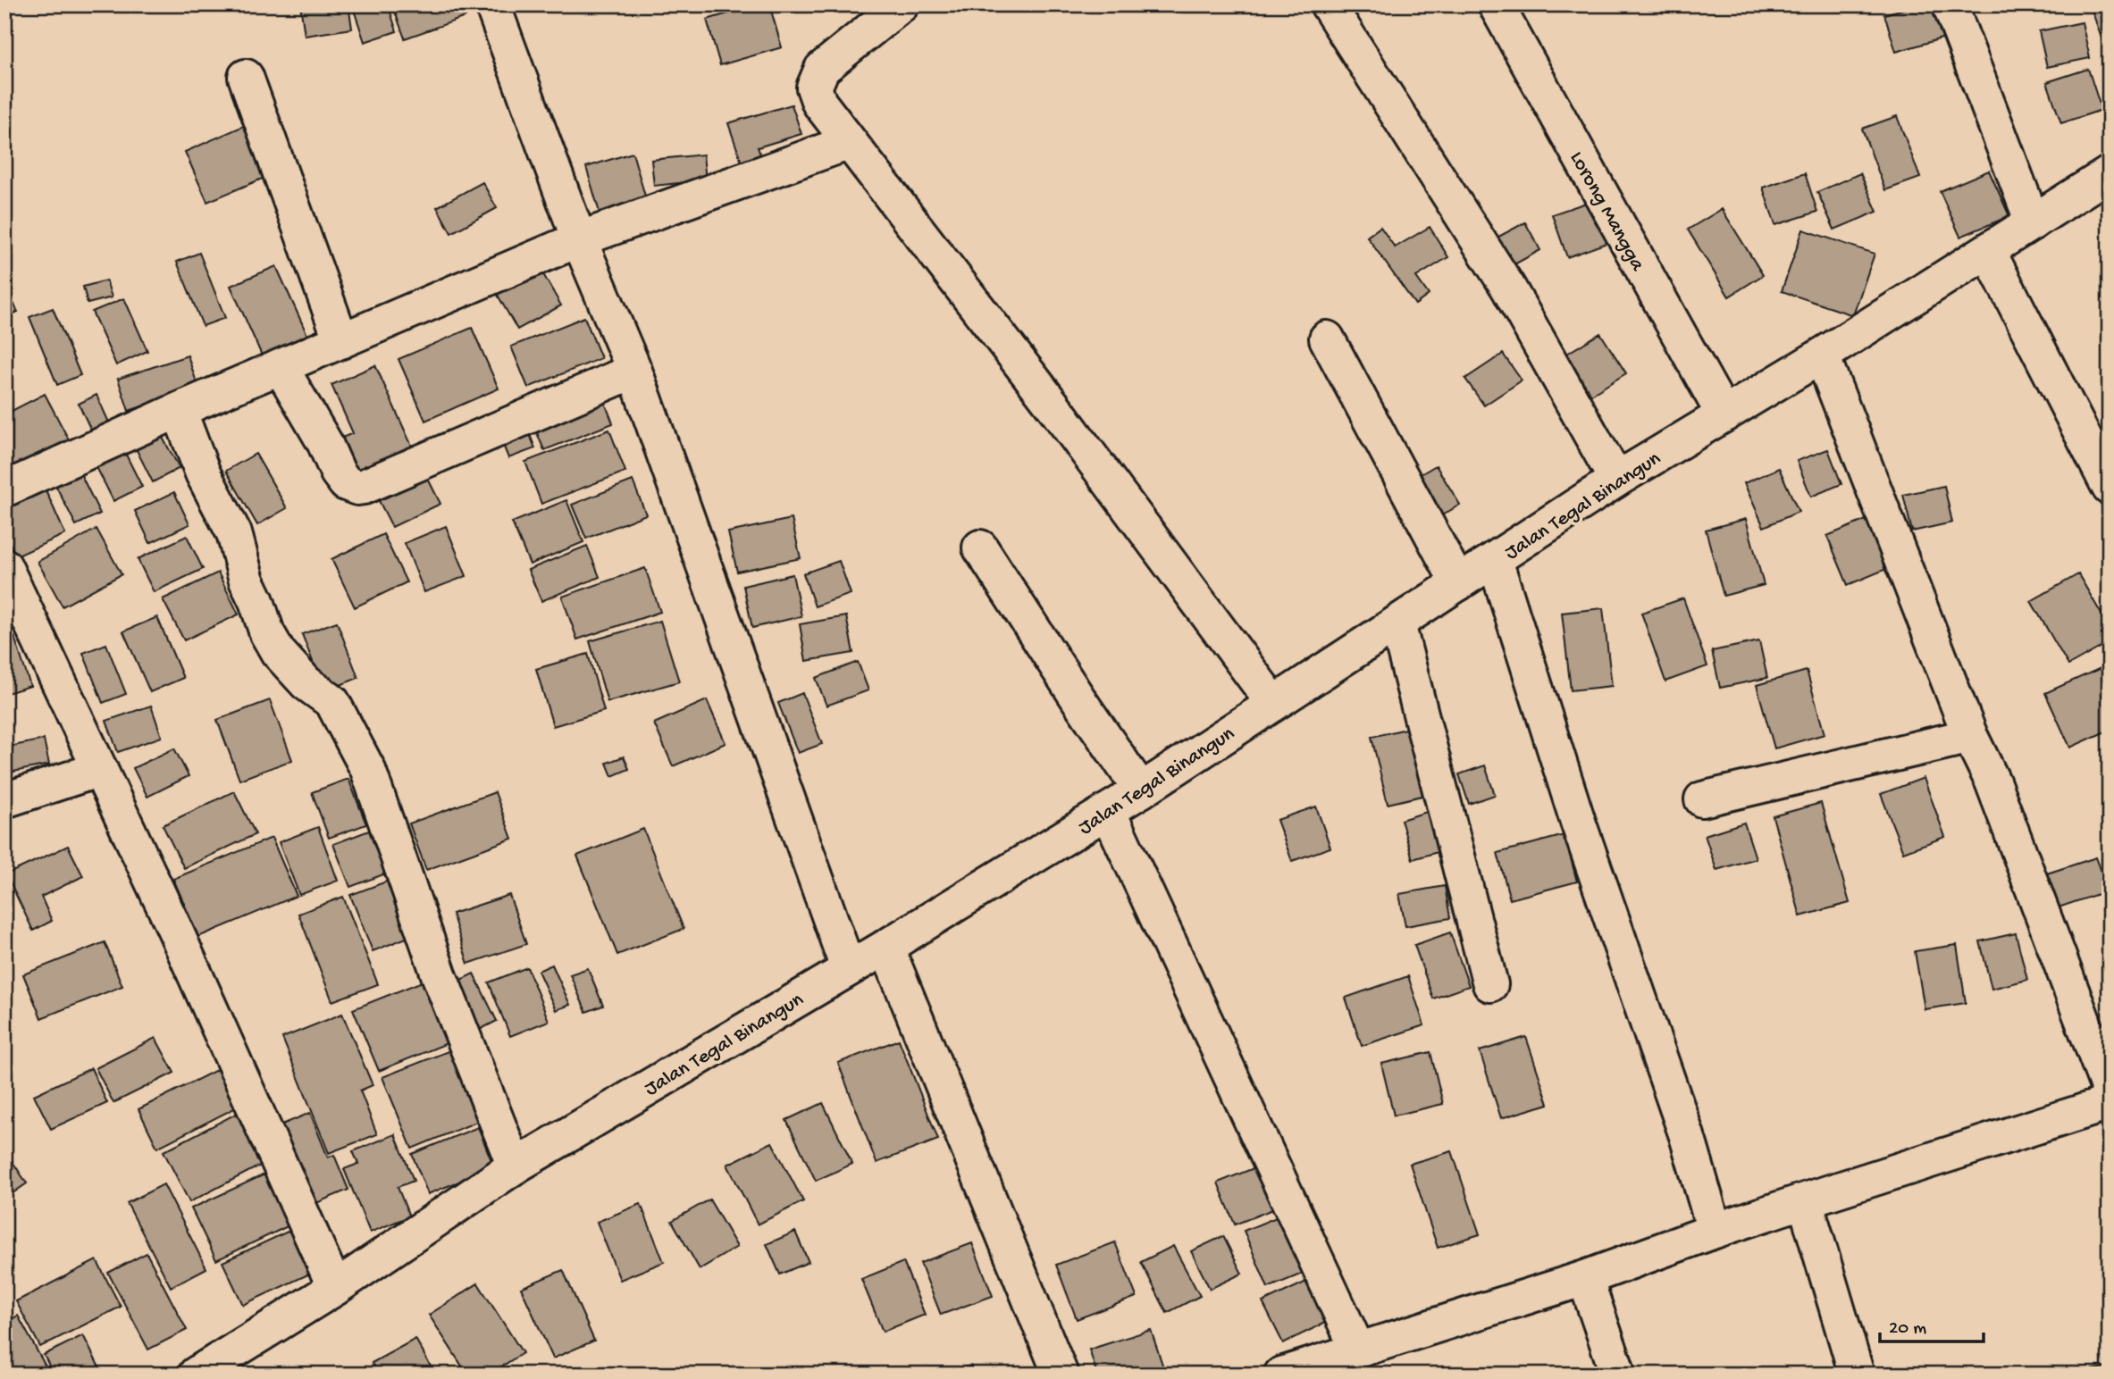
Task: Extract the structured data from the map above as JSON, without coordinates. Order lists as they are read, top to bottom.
{
  "streets": {
    "street": ["Lorong Mangga", "Jalan Tegal Binangun"]
  },
  "crossings": [
    ["Lorong Mangga", "Jalan Tegal Binangun"]
  ],
  "scale_bar": "20 m"
}
